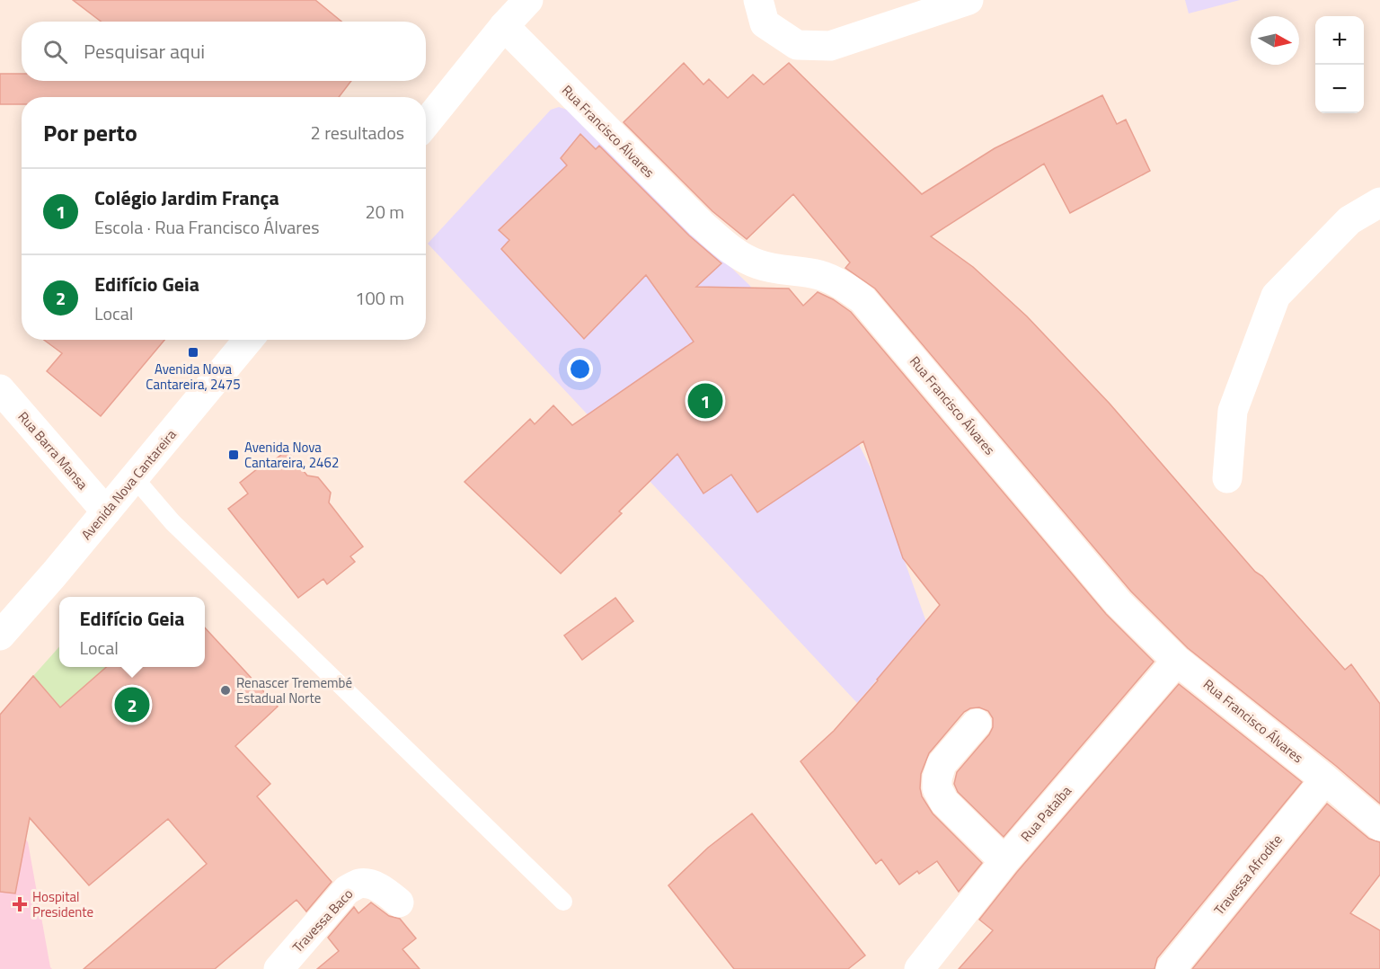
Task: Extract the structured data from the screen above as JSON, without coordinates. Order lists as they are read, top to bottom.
{
  "streets": {
    "street": [
      "Rua Francisco Álvares",
      "Rua Barra Mansa",
      "Avenida Nova Cantareira",
      "Rua Pataíba",
      "Travessa Afrodite",
      "Travessa Baco"
    ]
  },
  "crossings": [
    ["Rua Francisco Álvares", "Rua Pataíba"],
    ["Rua Francisco Álvares", "Travessa Afrodite"],
    ["Rua Barra Mansa", "Avenida Nova Cantareira"]
  ],
  "places": {
    "transit": ["Avenida Nova Cantareira, 2475", "Avenida Nova Cantareira, 2462"],
    "other": ["Renascer Tremembé Estadual Norte"],
    "health": ["Hospital Presidente"]
  },
  "north": "right",
  "page": {
    "map_buttons": ["+", "−"],
    "search": "Pesquisar aqui",
    "heading": ["Por perto", "2 resultados"],
    "list": [
      {
        "mark": "1",
        "name": "Colégio Jardim França",
        "note": "Escola · Rua Francisco Álvares",
        "value": "20 m"
      },
      {
        "mark": "2",
        "name": "Edifício Geia",
        "note": "Local",
        "value": "100 m"
      }
    ],
    "pins": ["1", "2"],
    "popup": ["Edifício Geia", "Local"]
  }
}
